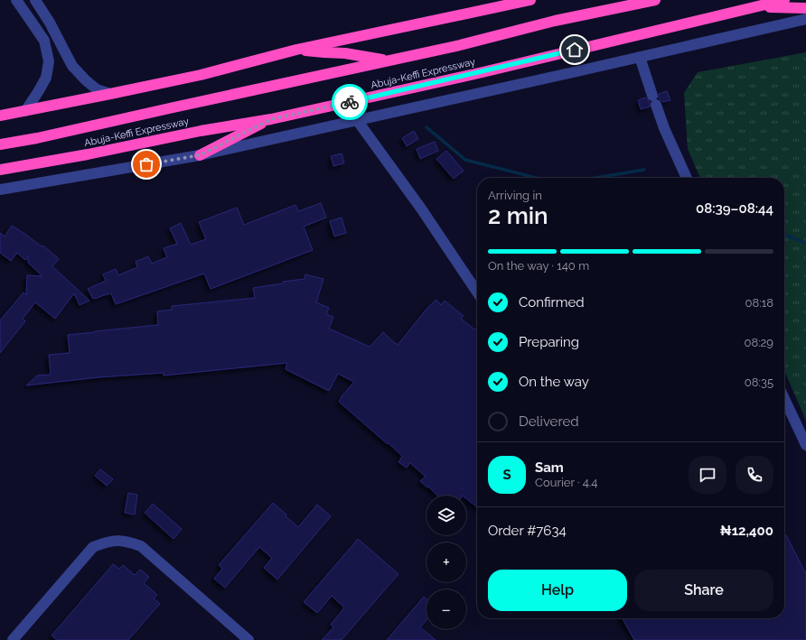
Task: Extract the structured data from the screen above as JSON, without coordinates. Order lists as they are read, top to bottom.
{
  "streets": {
    "highway": ["Abuja-Keffi Expressway"]
  },
  "page": {
    "heading": ["2 min", "Arriving in", "08:39–08:44"],
    "panel": [
      "Sam",
      "Courier · 4.4",
      "Order #7634",
      "₦12,400"
    ],
    "bar": "On the way · 140 m",
    "list": [
      ["Confirmed", "08:18"],
      ["Preparing", "08:29"],
      ["On the way", "08:35"],
      "Delivered"
    ],
    "round": "S",
    "map_buttons": ["+", "−"],
    "buttons": ["Help", "Share"]
  }
}
